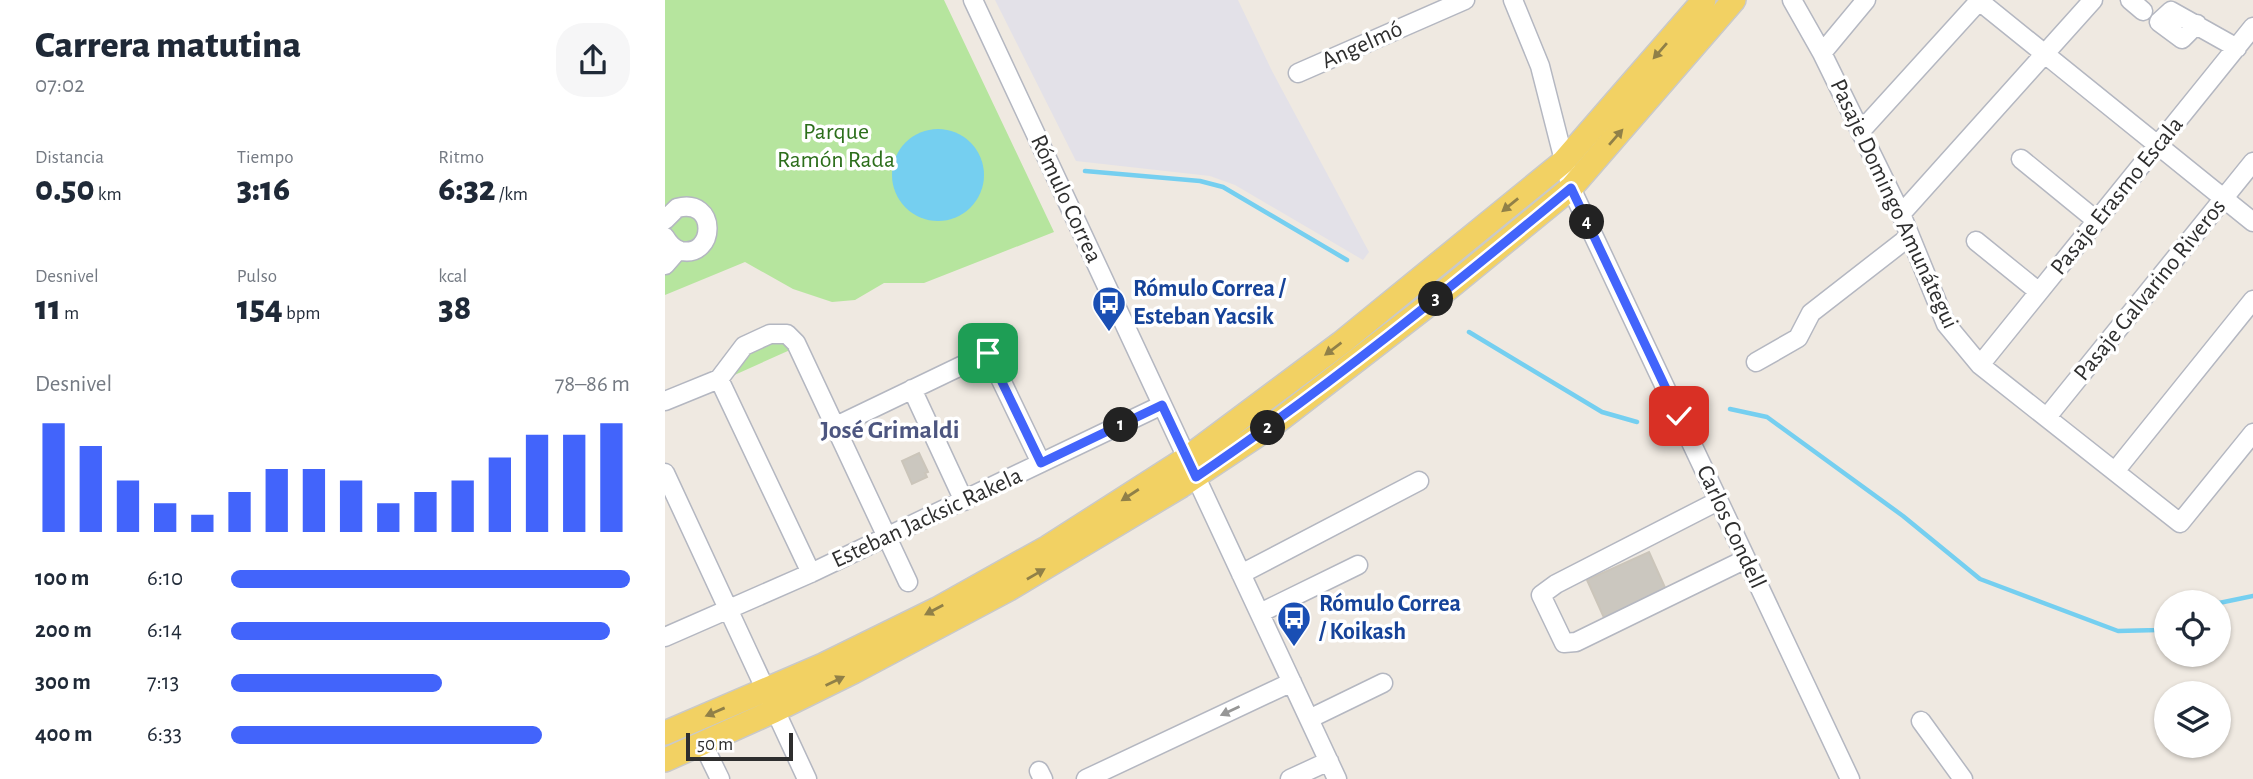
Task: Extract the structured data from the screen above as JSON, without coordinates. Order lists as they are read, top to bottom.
{
  "streets": {
    "street": [
      "Angelmó",
      "Pasaje Erasmo Escala",
      "Rómulo Correa",
      "Pasaje Domingo Amunátegui",
      "Pasaje Galvarino Riveros",
      "Esteban Jacksic Rakela",
      "Carlos Condell"
    ]
  },
  "crossings": [
    ["Pasaje Erasmo Escala", "Pasaje Domingo Amunátegui"],
    ["Rómulo Correa", "Esteban Jacksic Rakela"],
    ["Pasaje Domingo Amunátegui", "Pasaje Galvarino Riveros"]
  ],
  "districts": ["José Grimaldi"],
  "parks": ["Parque Ramón Rada"],
  "places": {
    "bus stop": ["Rómulo Correa / Esteban Yacsik", "Rómulo Correa / Koikash"]
  },
  "scale_bar": "50 m",
  "page": {
    "heading": ["Carrera matutina", "07:02"],
    "stats": [
      ["Distancia", "0.50 km"],
      ["Tiempo", "3:16"],
      ["Ritmo", "6:32 /km"],
      ["Desnivel", "11 m"],
      ["Pulso", "154 bpm"],
      ["kcal", "38"]
    ],
    "pins": [
      "4",
      "3",
      "1",
      "2"
    ],
    "chart": ["Desnivel", "78–86 m"],
    "list": [
      {
        "name": "100 m",
        "note": "6:10"
      },
      {
        "name": "200 m",
        "note": "6:14"
      },
      {
        "name": "300 m",
        "note": "7:13"
      },
      {
        "name": "400 m",
        "note": "6:33"
      }
    ],
    "scale": "50 m"
  }
}
